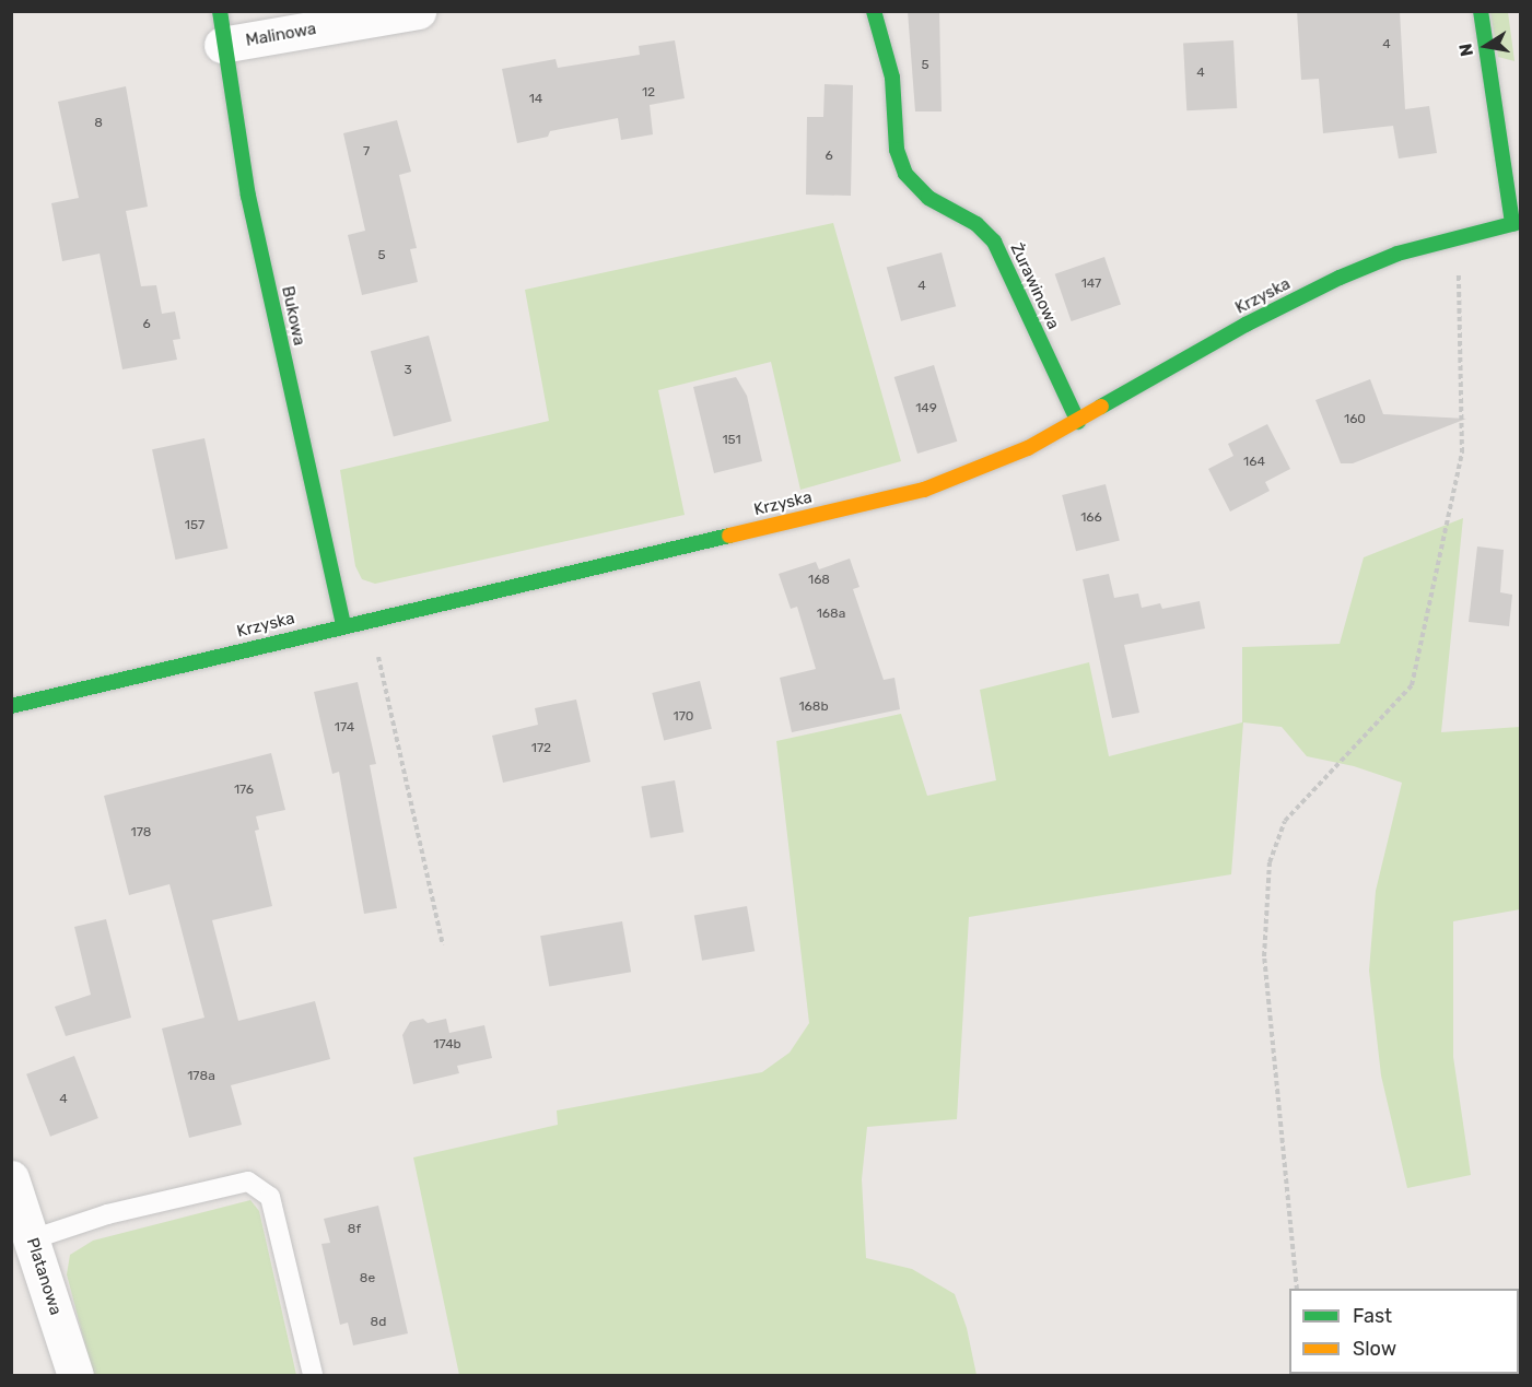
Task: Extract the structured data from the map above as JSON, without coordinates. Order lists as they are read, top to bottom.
{
  "streets": {
    "street": [
      "Malinowa",
      "Żurawinowa",
      "Krzyska",
      "Bukowa",
      "Platanowa"
    ]
  },
  "crossings": [
    ["Malinowa", "Bukowa"],
    ["Żurawinowa", "Krzyska"],
    ["Krzyska", "Bukowa"]
  ],
  "house_numbers": [
    "4",
    "5",
    "4",
    "12",
    "14",
    "8",
    "7",
    "6",
    "5",
    "147",
    "4",
    "6",
    "3",
    "149",
    "160",
    "151",
    "164",
    "166",
    "157",
    "168",
    "168a",
    "168b",
    "170",
    "174",
    "172",
    "176",
    "178",
    "174b",
    "178a",
    "4",
    "8f",
    "8e",
    "8d"
  ],
  "legend": ["Fast", "Slow"],
  "north": "left"
}
